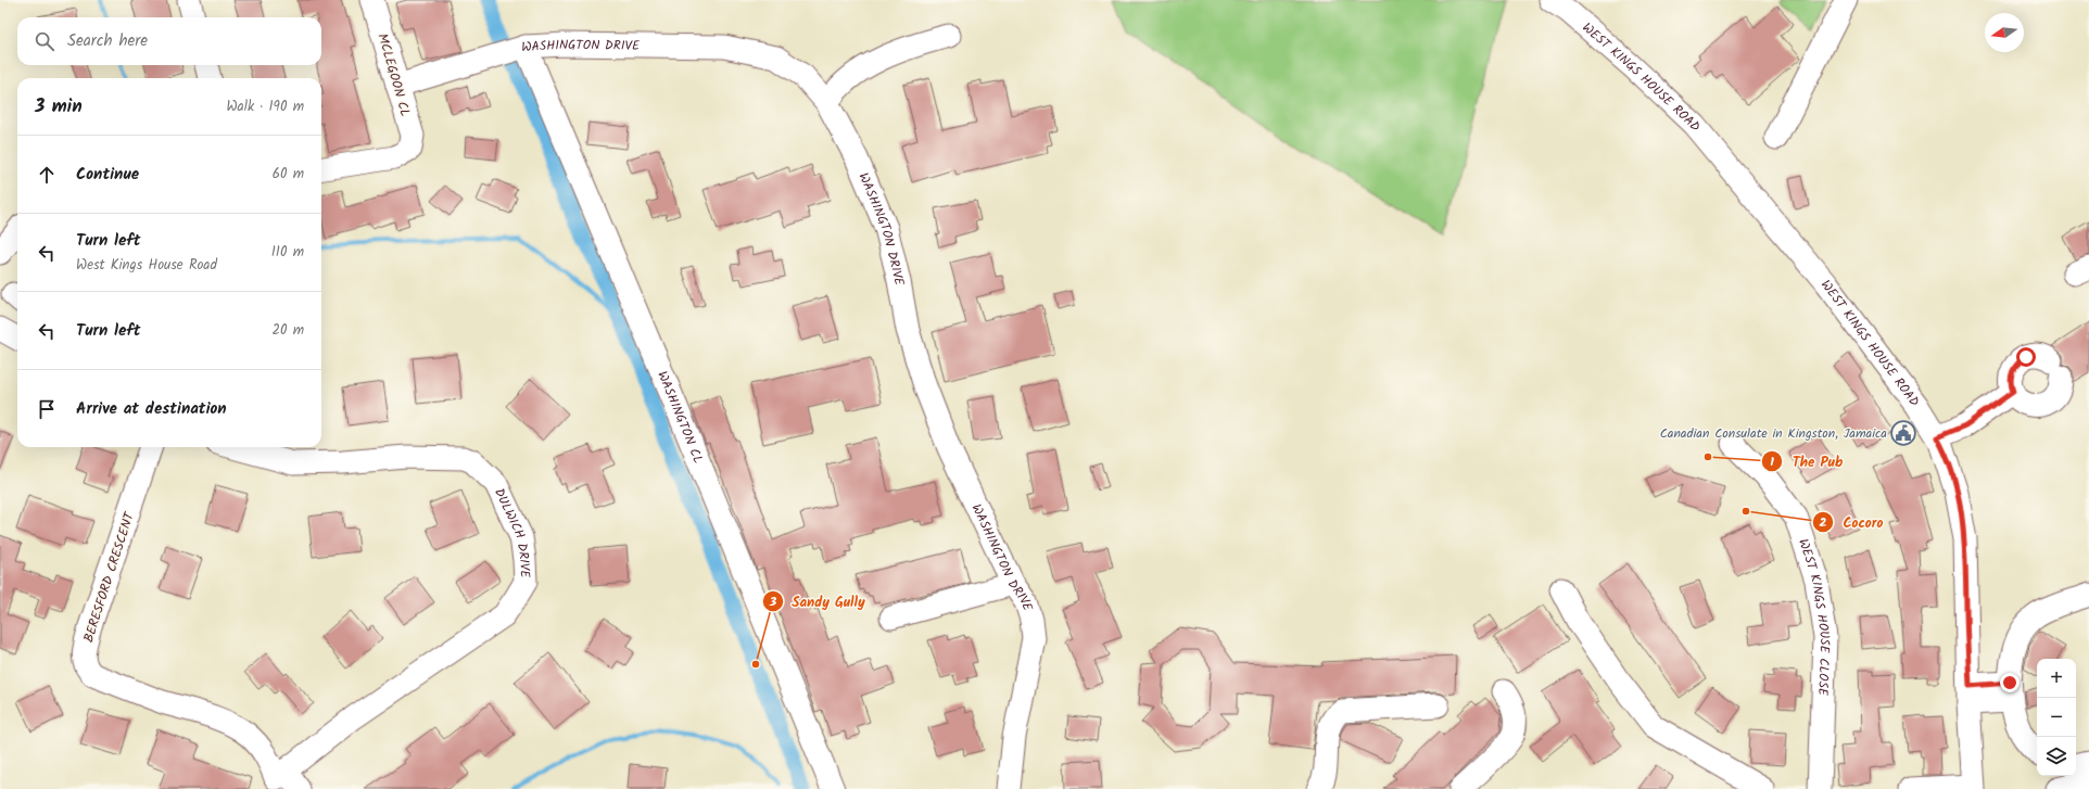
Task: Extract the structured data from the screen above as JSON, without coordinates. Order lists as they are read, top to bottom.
{
  "streets": {
    "street": [
      "WASHINGTON DRIVE",
      "MCLEGOON CL",
      "WEST KINGS HOUSE ROAD",
      "WASHINGTON CL",
      "DULWICH DRIVE",
      "BERESFORD CRESCENT",
      "WEST KINGS HOUSE CLOSE"
    ]
  },
  "crossings": [
    ["WASHINGTON DRIVE", "MCLEGOON CL"],
    ["WASHINGTON DRIVE", "WASHINGTON CL"],
    ["DULWICH DRIVE", "BERESFORD CRESCENT"]
  ],
  "places": {
    "public building": ["Canadian Consulate in Kingston, Jamaica"],
    "other": ["The Pub", "Cocoro", "Sandy Gully"]
  },
  "north": "left",
  "page": {
    "search": "Search here",
    "heading": ["3 min", "Walk · 190 m"],
    "list": [
      ["Continue", "60 m"],
      ["Turn left", "West Kings House Road", "110 m"],
      ["Turn left", "20 m"],
      "Arrive at destination"
    ],
    "map_buttons": ["+", "−"]
  }
}
